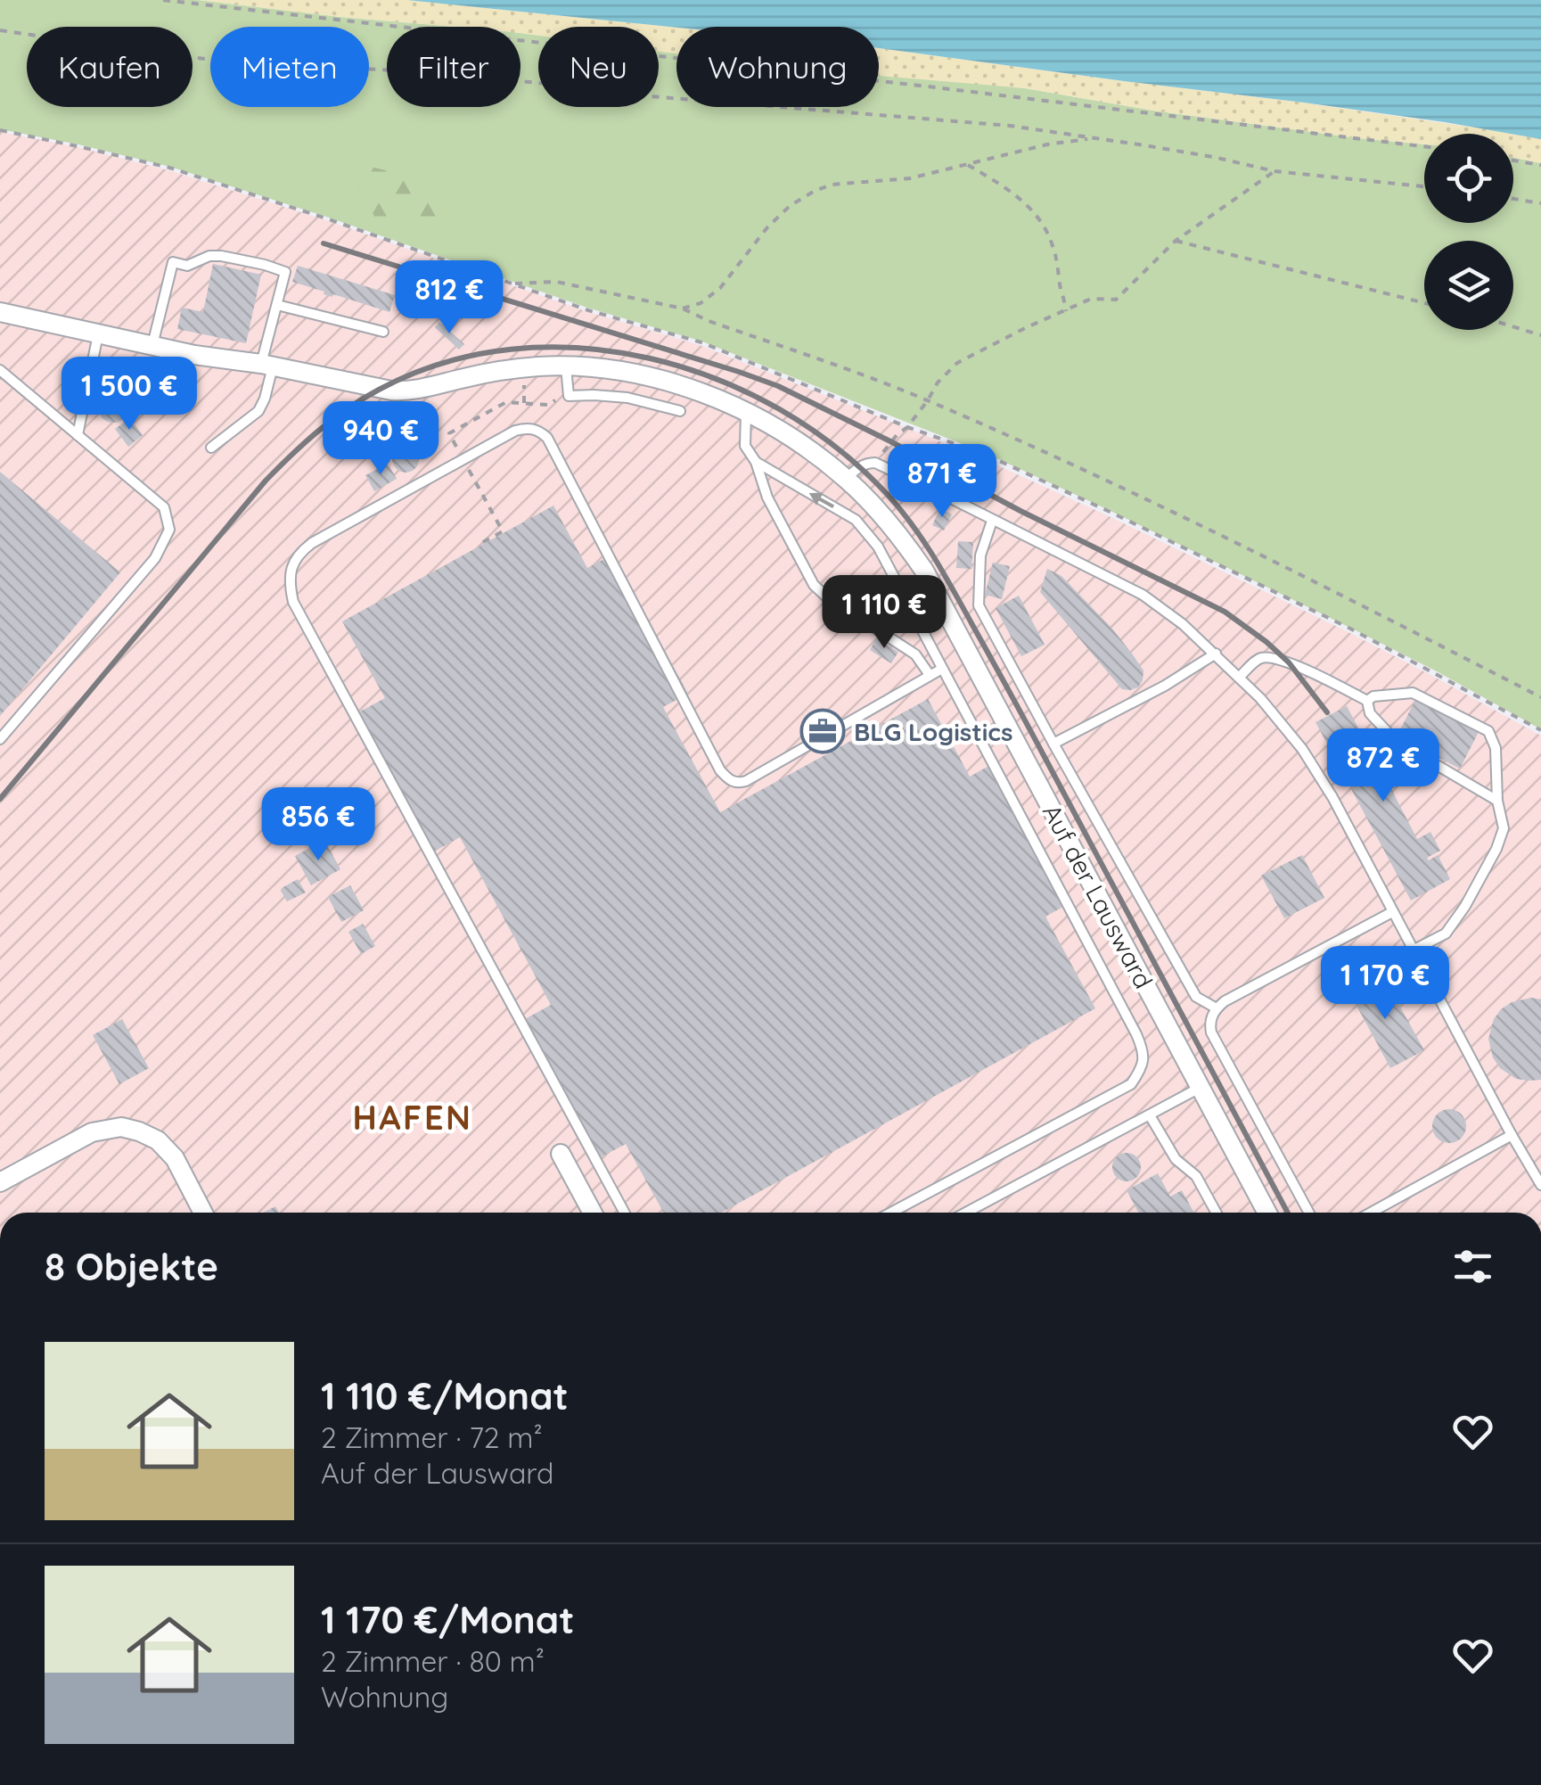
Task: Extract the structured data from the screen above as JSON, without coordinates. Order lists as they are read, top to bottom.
{
  "streets": {
    "street": ["Auf der Lausward"]
  },
  "districts": ["HAFEN"],
  "places": {
    "office": ["BLG Logistics"]
  },
  "page": {
    "chip": [
      "Kaufen",
      "Mieten",
      "Filter",
      "Neu",
      "Wohnung"
    ],
    "price": [
      "812 €",
      "1 500 €",
      "940 €",
      "871 €",
      "1 110 €",
      "872 €",
      "856 €",
      "1 170 €"
    ],
    "heading": "8 Objekte",
    "list": [
      {
        "name": "1 110 €/Monat",
        "note": "2 Zimmer · 72 m² · Auf der Lausward"
      },
      {
        "name": "1 170 €/Monat",
        "note": "2 Zimmer · 80 m² · Wohnung"
      }
    ]
  }
}
